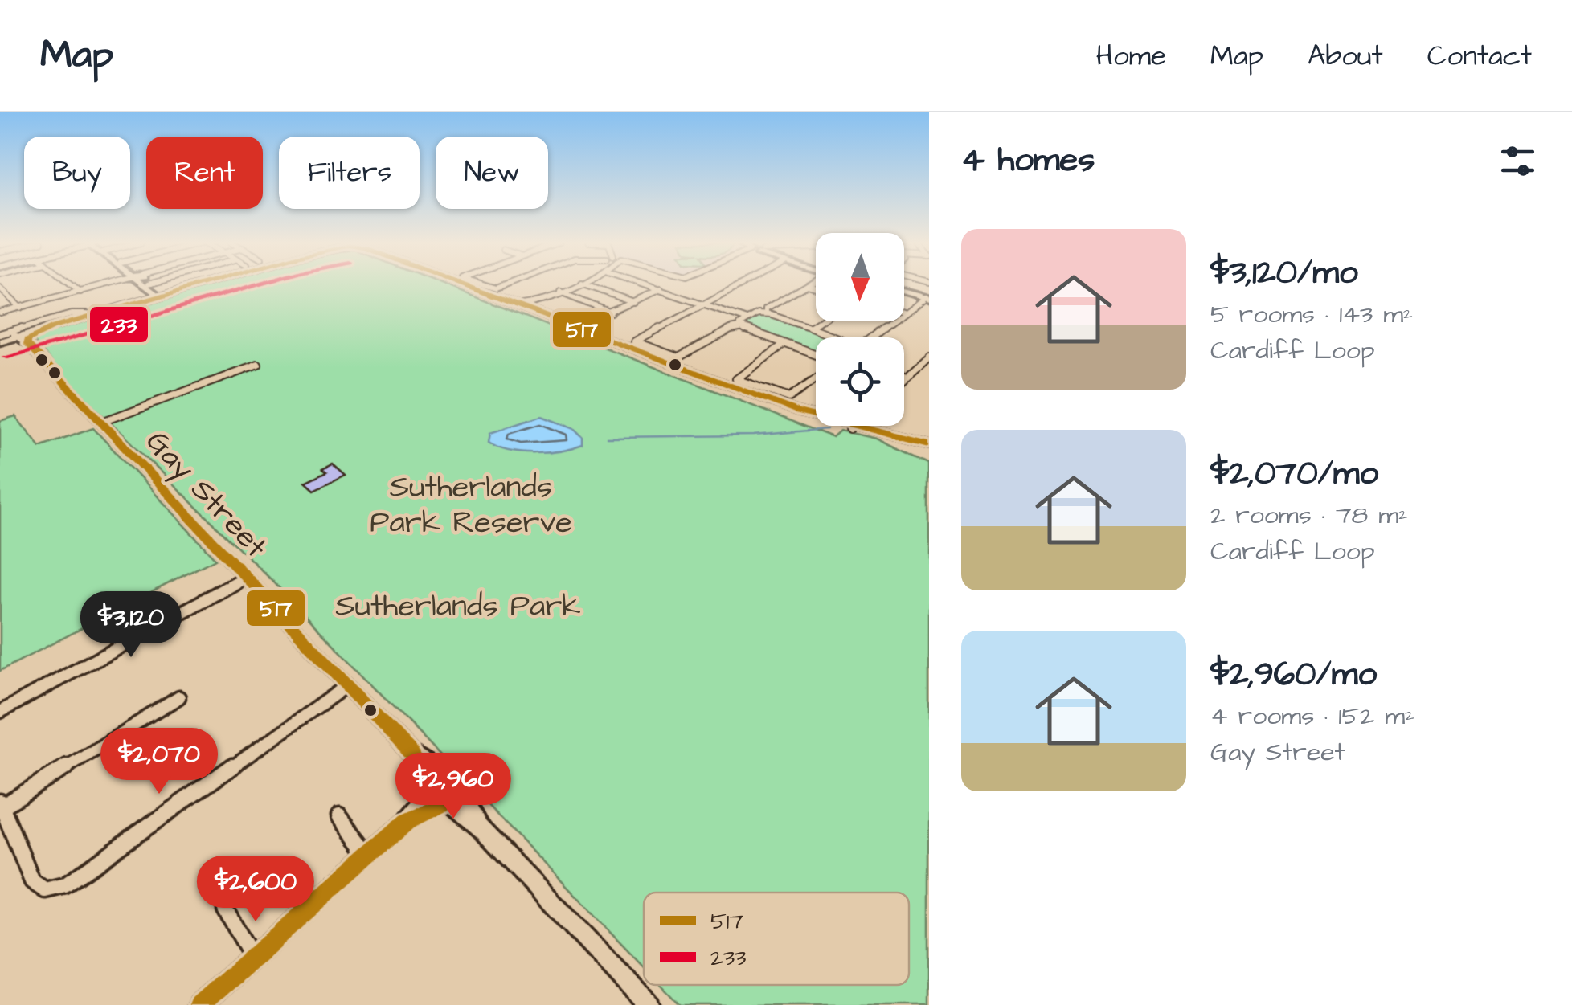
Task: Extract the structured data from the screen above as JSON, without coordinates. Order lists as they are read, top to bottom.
{
  "streets": {
    "main road": ["Gay Street"]
  },
  "parks": ["Sutherlands Park Reserve", "Sutherlands Park"],
  "lines": ["transit line 517", "transit line 233"],
  "legend": ["517", "233"],
  "north": "bottom",
  "page": {
    "header": "Map",
    "nav": [
      "Home",
      "Map",
      "About",
      "Contact"
    ],
    "heading": "4 homes",
    "chip": [
      "Buy",
      "Rent",
      "Filters",
      "New"
    ],
    "list": [
      {
        "name": "$3,120/mo",
        "note": "5 rooms · 143 m² · Cardiff Loop"
      },
      {
        "name": "$2,070/mo",
        "note": "2 rooms · 78 m² · Cardiff Loop"
      },
      {
        "name": "$2,960/mo",
        "note": "4 rooms · 152 m² · Gay Street"
      }
    ],
    "price": [
      "$3,120",
      "$2,070",
      "$2,960",
      "$2,600"
    ]
  }
}
